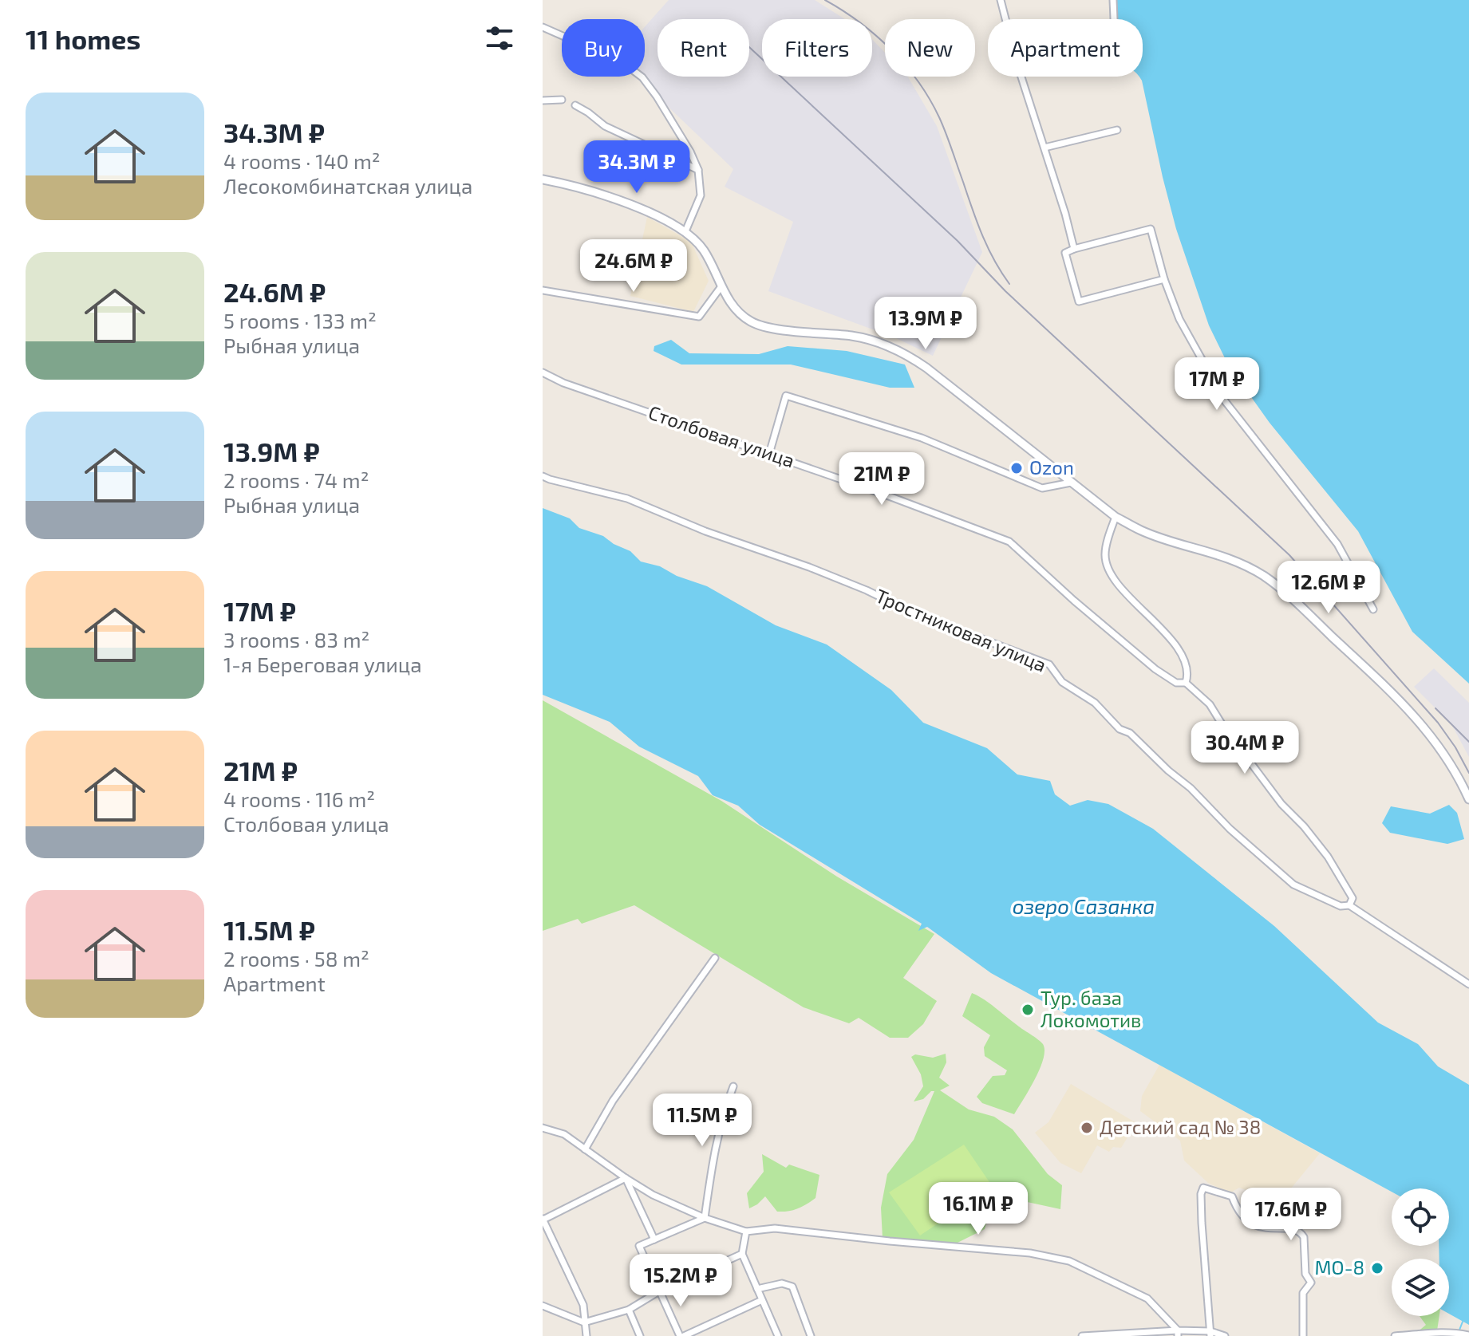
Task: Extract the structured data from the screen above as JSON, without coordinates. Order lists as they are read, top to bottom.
{
  "streets": {
    "street": ["Столбовая улица", "Тростниковая улица"]
  },
  "crossings": [
    ["Столбовая улица", "Тростниковая улица"]
  ],
  "water": ["озеро Сазанка"],
  "places": [
    "Ozon",
    "Тур. база Локомотив",
    "Детский сад № 38",
    "MO-8"
  ],
  "page": {
    "heading": "11 homes",
    "chip": [
      "Buy",
      "Rent",
      "Filters",
      "New",
      "Apartment"
    ],
    "list": [
      {
        "name": "34.3M ₽",
        "note": "4 rooms · 140 m² · Лесокомбинатская улица"
      },
      {
        "name": "24.6M ₽",
        "note": "5 rooms · 133 m² · Рыбная улица"
      },
      {
        "name": "13.9M ₽",
        "note": "2 rooms · 74 m² · Рыбная улица"
      },
      {
        "name": "17M ₽",
        "note": "3 rooms · 83 m² · 1-я Береговая улица"
      },
      {
        "name": "21M ₽",
        "note": "4 rooms · 116 m² · Столбовая улица"
      },
      {
        "name": "11.5M ₽",
        "note": "2 rooms · 58 m² · Apartment"
      }
    ],
    "price": [
      "34.3M ₽",
      "24.6M ₽",
      "13.9M ₽",
      "17M ₽",
      "21M ₽",
      "12.6M ₽",
      "30.4M ₽",
      "11.5M ₽",
      "16.1M ₽",
      "17.6M ₽",
      "15.2M ₽"
    ]
  }
}
